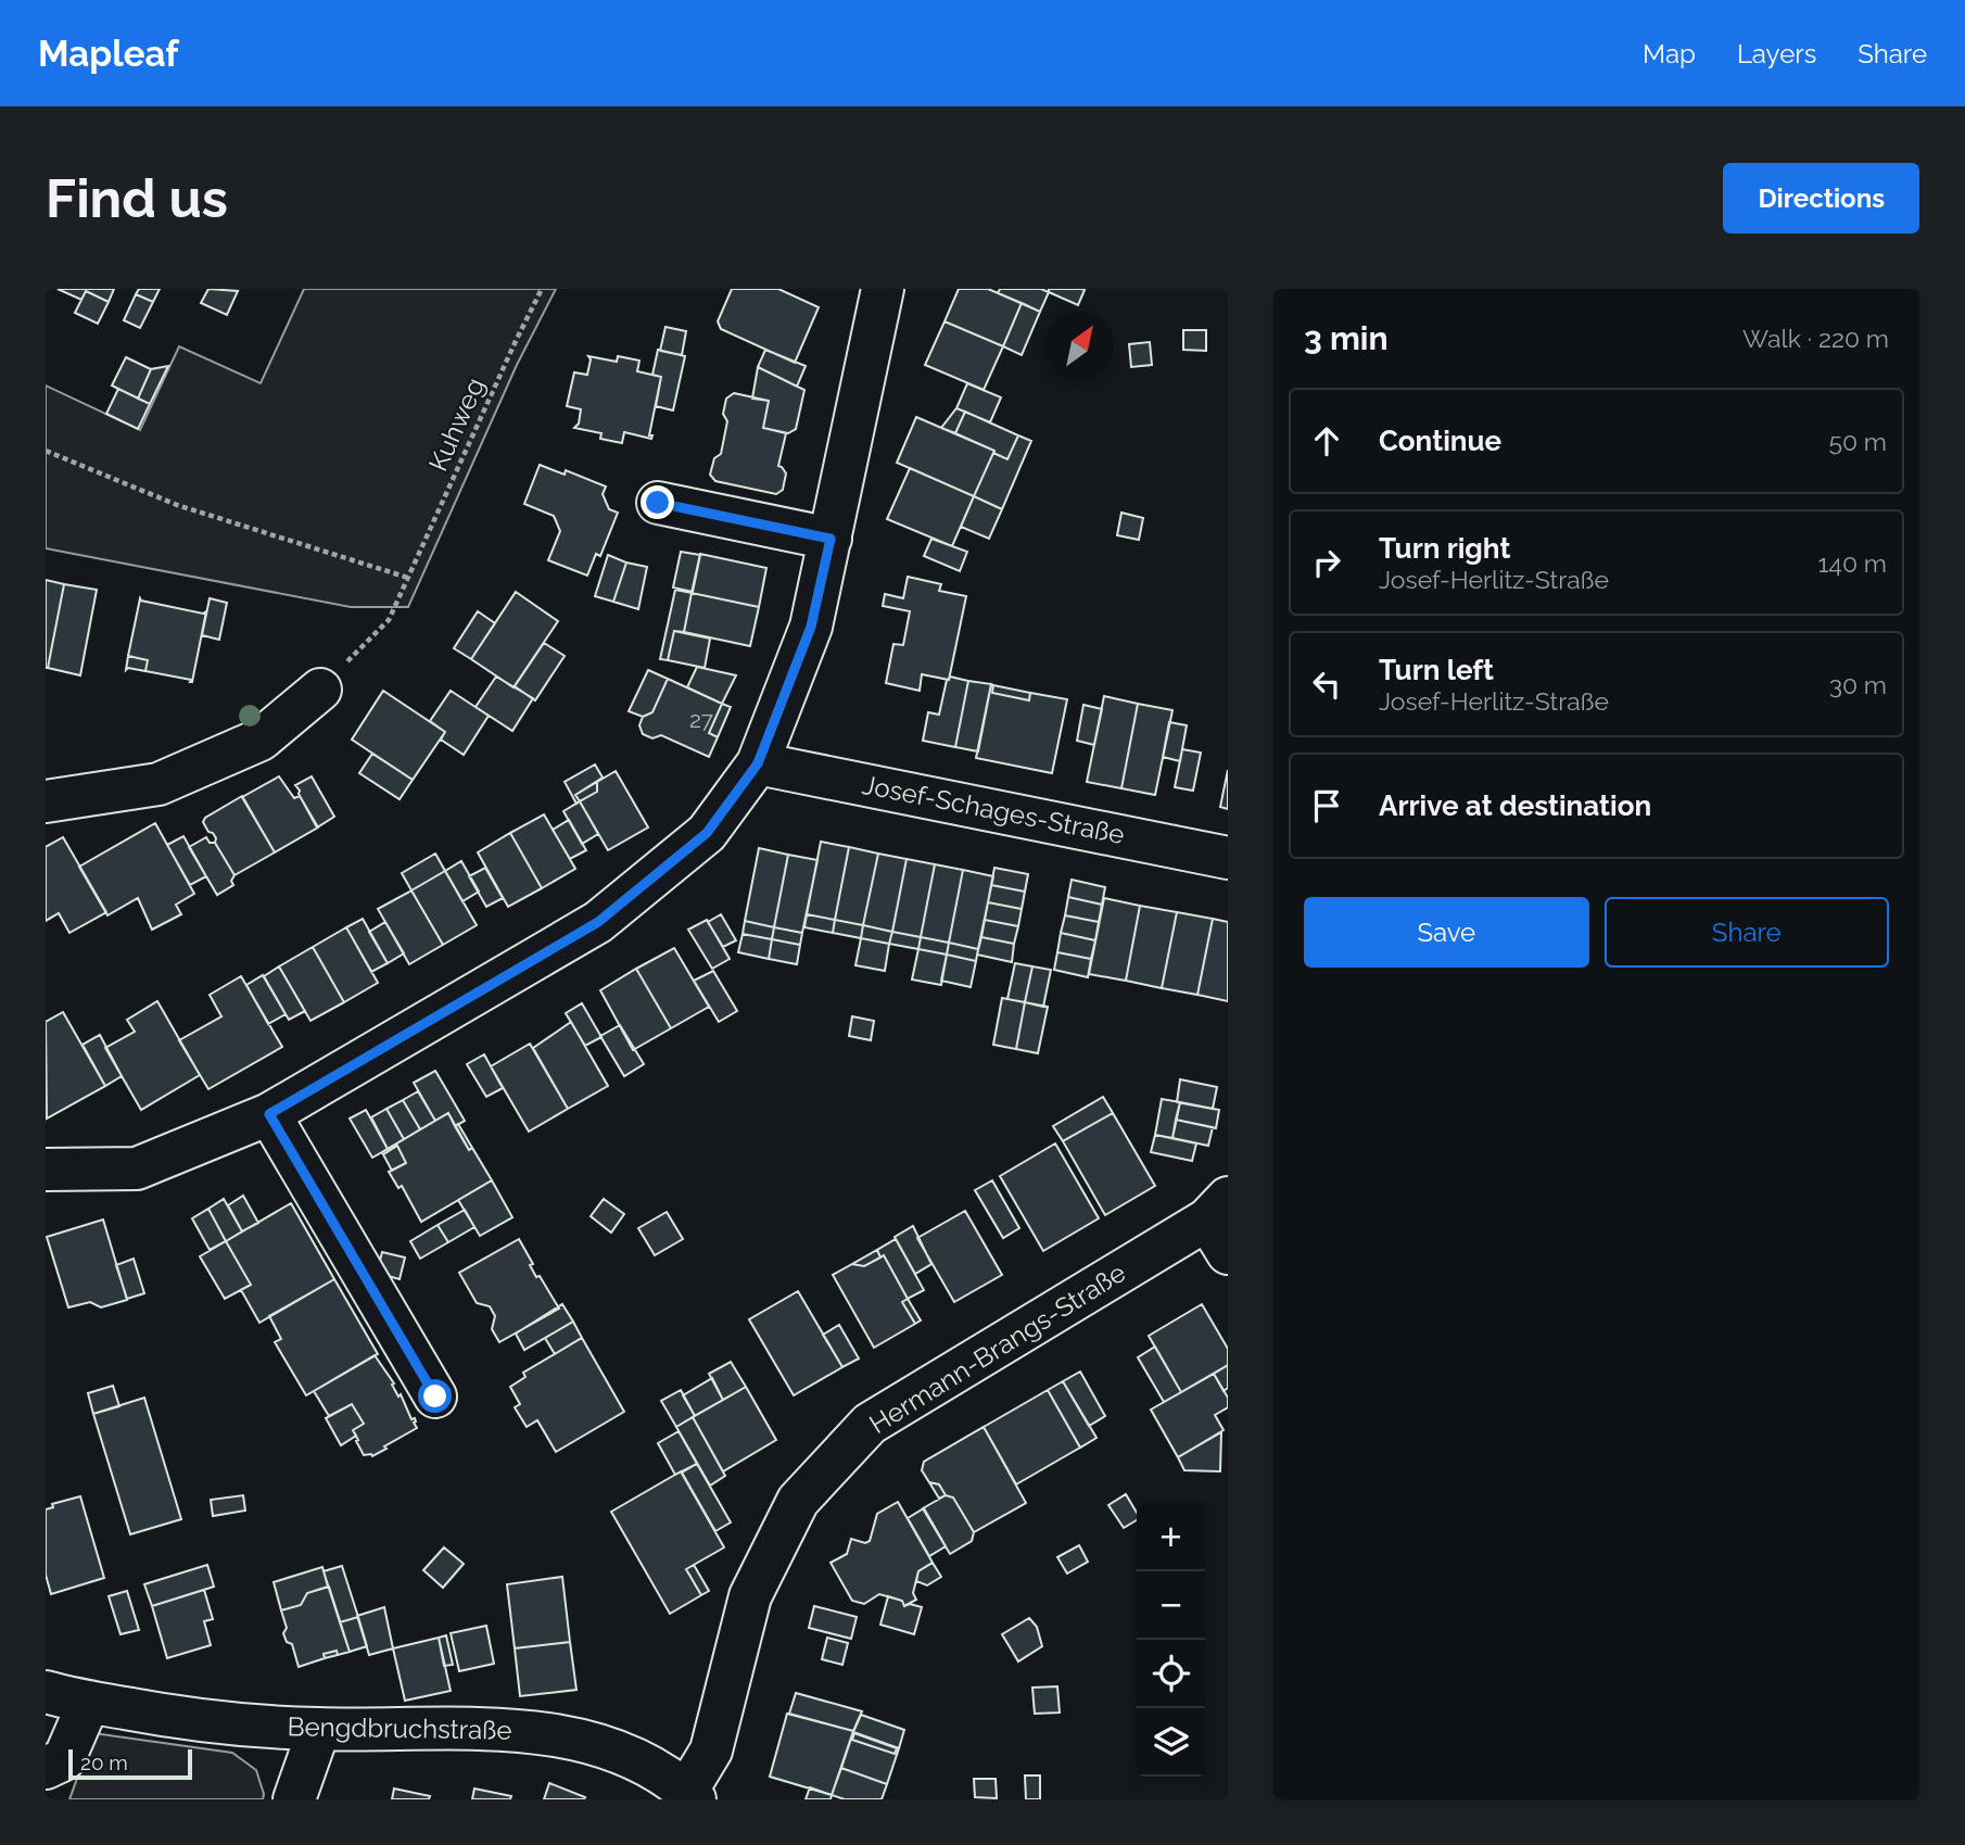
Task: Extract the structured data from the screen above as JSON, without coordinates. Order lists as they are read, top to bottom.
{
  "streets": {
    "street": ["Josef-Schages-Straße", "Hermann-Brangs-Straße", "Bengdbruchstraße"],
    "path": ["Kuhweg"]
  },
  "crossings": [
    ["Hermann-Brangs-Straße", "Bengdbruchstraße"]
  ],
  "house_numbers": ["27"],
  "scale_bar": "20 m",
  "north": "top right",
  "page": {
    "header": "Mapleaf",
    "nav": ["Map", "Layers", "Share"],
    "buttons": [
      "Directions",
      ["Save", "Share"]
    ],
    "title": "Find us",
    "heading": ["3 min", "Walk · 220 m"],
    "list": [
      ["Continue", "50 m"],
      ["Turn right", "Josef-Herlitz-Straße", "140 m"],
      ["Turn left", "Josef-Herlitz-Straße", "30 m"],
      "Arrive at destination"
    ],
    "map_buttons": ["+", "−"],
    "scale": "20 m"
  }
}
